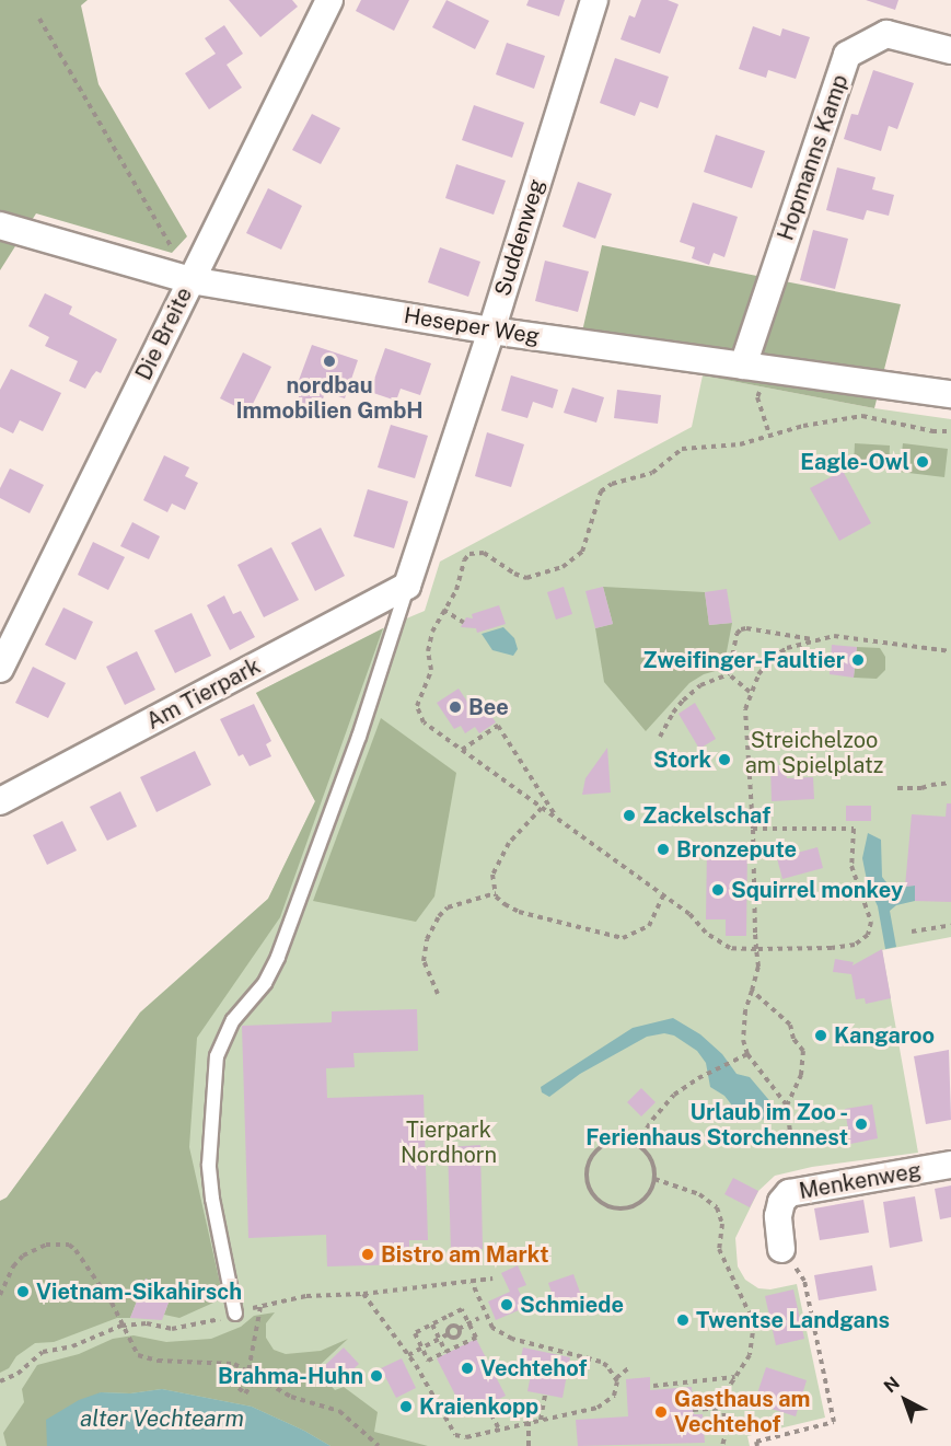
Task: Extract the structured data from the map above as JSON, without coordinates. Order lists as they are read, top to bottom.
{
  "streets": {
    "street": [
      "Hopmanns Kamp",
      "Suddenweg",
      "Heseper Weg",
      "Die Breite",
      "Am Tierpark",
      "Menkenweg"
    ]
  },
  "crossings": [
    ["Hopmanns Kamp", "Heseper Weg"],
    ["Suddenweg", "Heseper Weg"],
    ["Suddenweg", "Am Tierpark"],
    ["Heseper Weg", "Die Breite"]
  ],
  "water": ["alter Vechtearm"],
  "parks": ["Streichelzoo am Spielplatz", "Tierpark Nordhorn"],
  "places": [
    "nordbau Immobilien GmbH",
    "Eagle-Owl",
    "Zweifinger-Faultier",
    "Bee",
    "Stork",
    "Zackelschaf",
    "Bronzepute",
    "Squirrel monkey",
    "Kangaroo",
    "Urlaub im Zoo - Ferienhaus Storchennest",
    "Bistro am Markt",
    "Vietnam-Sikahirsch",
    "Schmiede",
    "Twentse Landgans",
    "Vechtehof",
    "Brahma-Huhn",
    "Kraienkopp",
    "Gasthaus am Vechtehof"
  ],
  "north": "top left"
}
